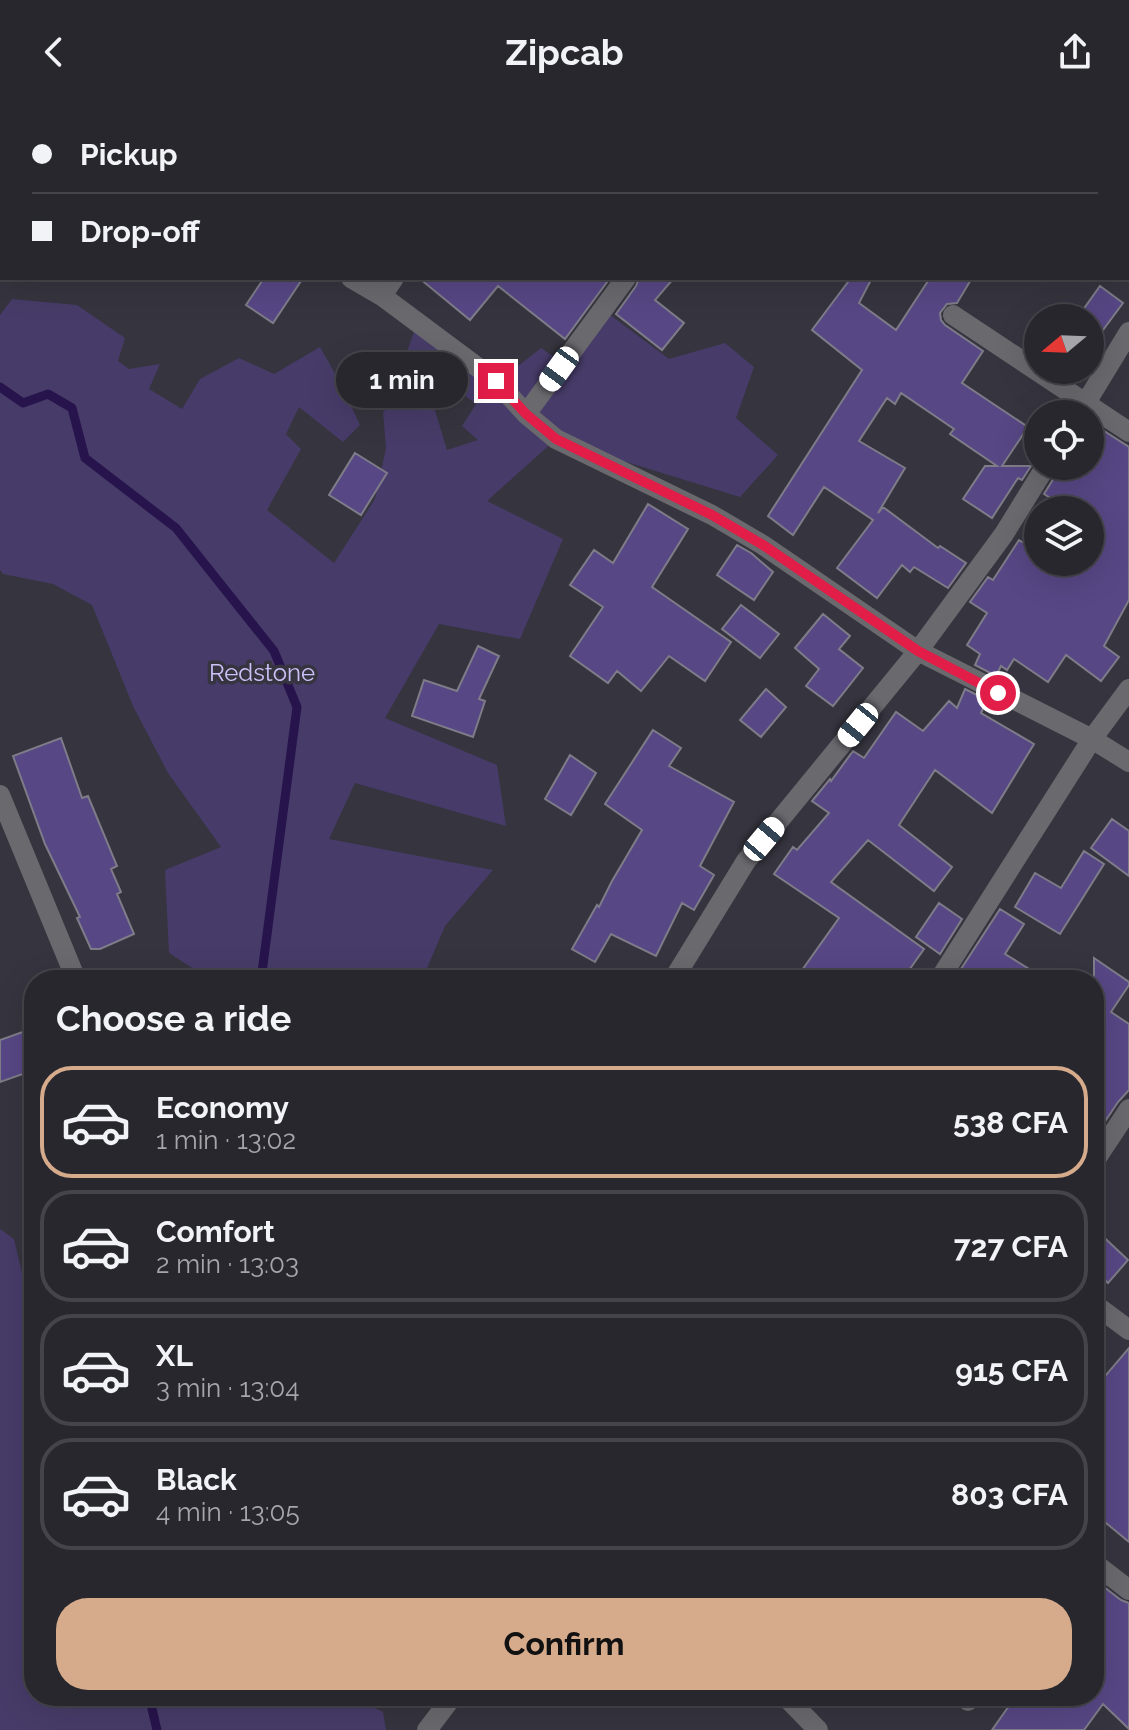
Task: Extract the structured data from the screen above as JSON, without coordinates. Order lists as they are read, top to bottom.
{
  "parks": ["Redstone"],
  "north": "left",
  "page": {
    "header": "Zipcab",
    "banner": ["Pickup", "Drop-off"],
    "bubble": "1 min",
    "heading": "Choose a ride",
    "list": [
      {
        "name": "Economy",
        "note": "1 min · 13:02",
        "value": "538 CFA"
      },
      {
        "name": "Comfort",
        "note": "2 min · 13:03",
        "value": "727 CFA"
      },
      {
        "name": "XL",
        "note": "3 min · 13:04",
        "value": "915 CFA"
      },
      {
        "name": "Black",
        "note": "4 min · 13:05",
        "value": "803 CFA"
      }
    ],
    "buttons": "Confirm"
  }
}
